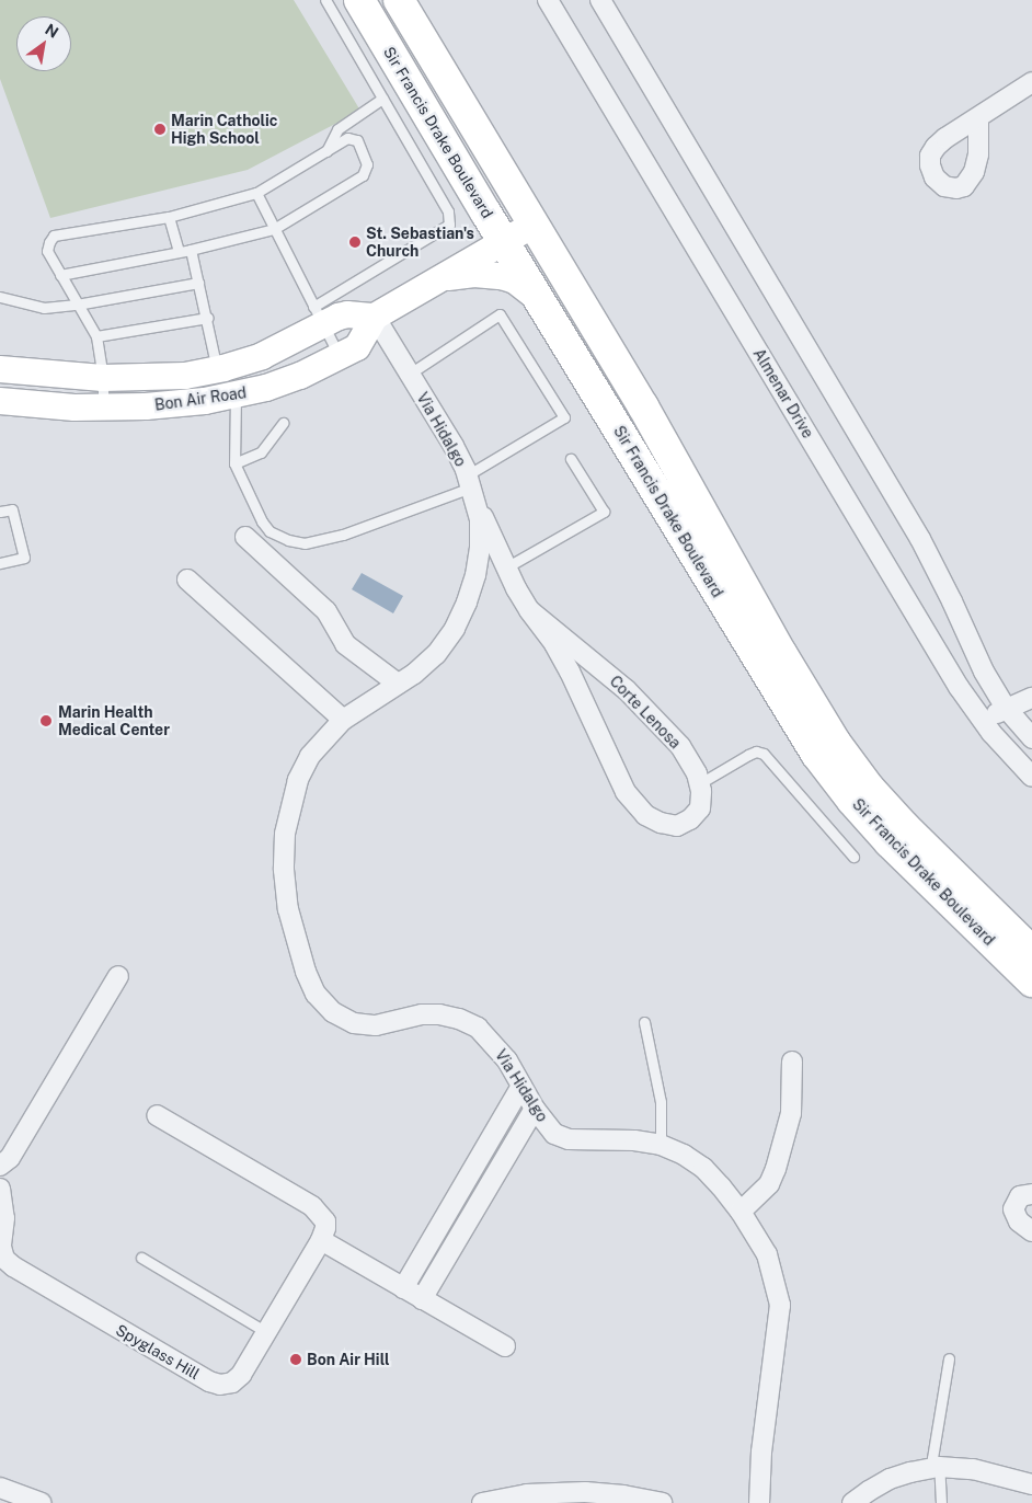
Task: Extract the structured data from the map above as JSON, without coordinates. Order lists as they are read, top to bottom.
{
  "streets": {
    "main road": ["Sir Francis Drake Boulevard", "Bon Air Road"],
    "street": [
      "Almenar Drive",
      "Via Hidalgo",
      "Corte Lenosa",
      "Spyglass Hill"
    ]
  },
  "crossings": [
    ["Sir Francis Drake Boulevard", "Bon Air Road"],
    ["Bon Air Road", "Via Hidalgo"],
    ["Via Hidalgo", "Corte Lenosa"]
  ],
  "places": [
    "Marin Catholic High School",
    "St. Sebastian's Church",
    "Marin Health Medical Center",
    "Bon Air Hill"
  ],
  "north": "top right"
}
